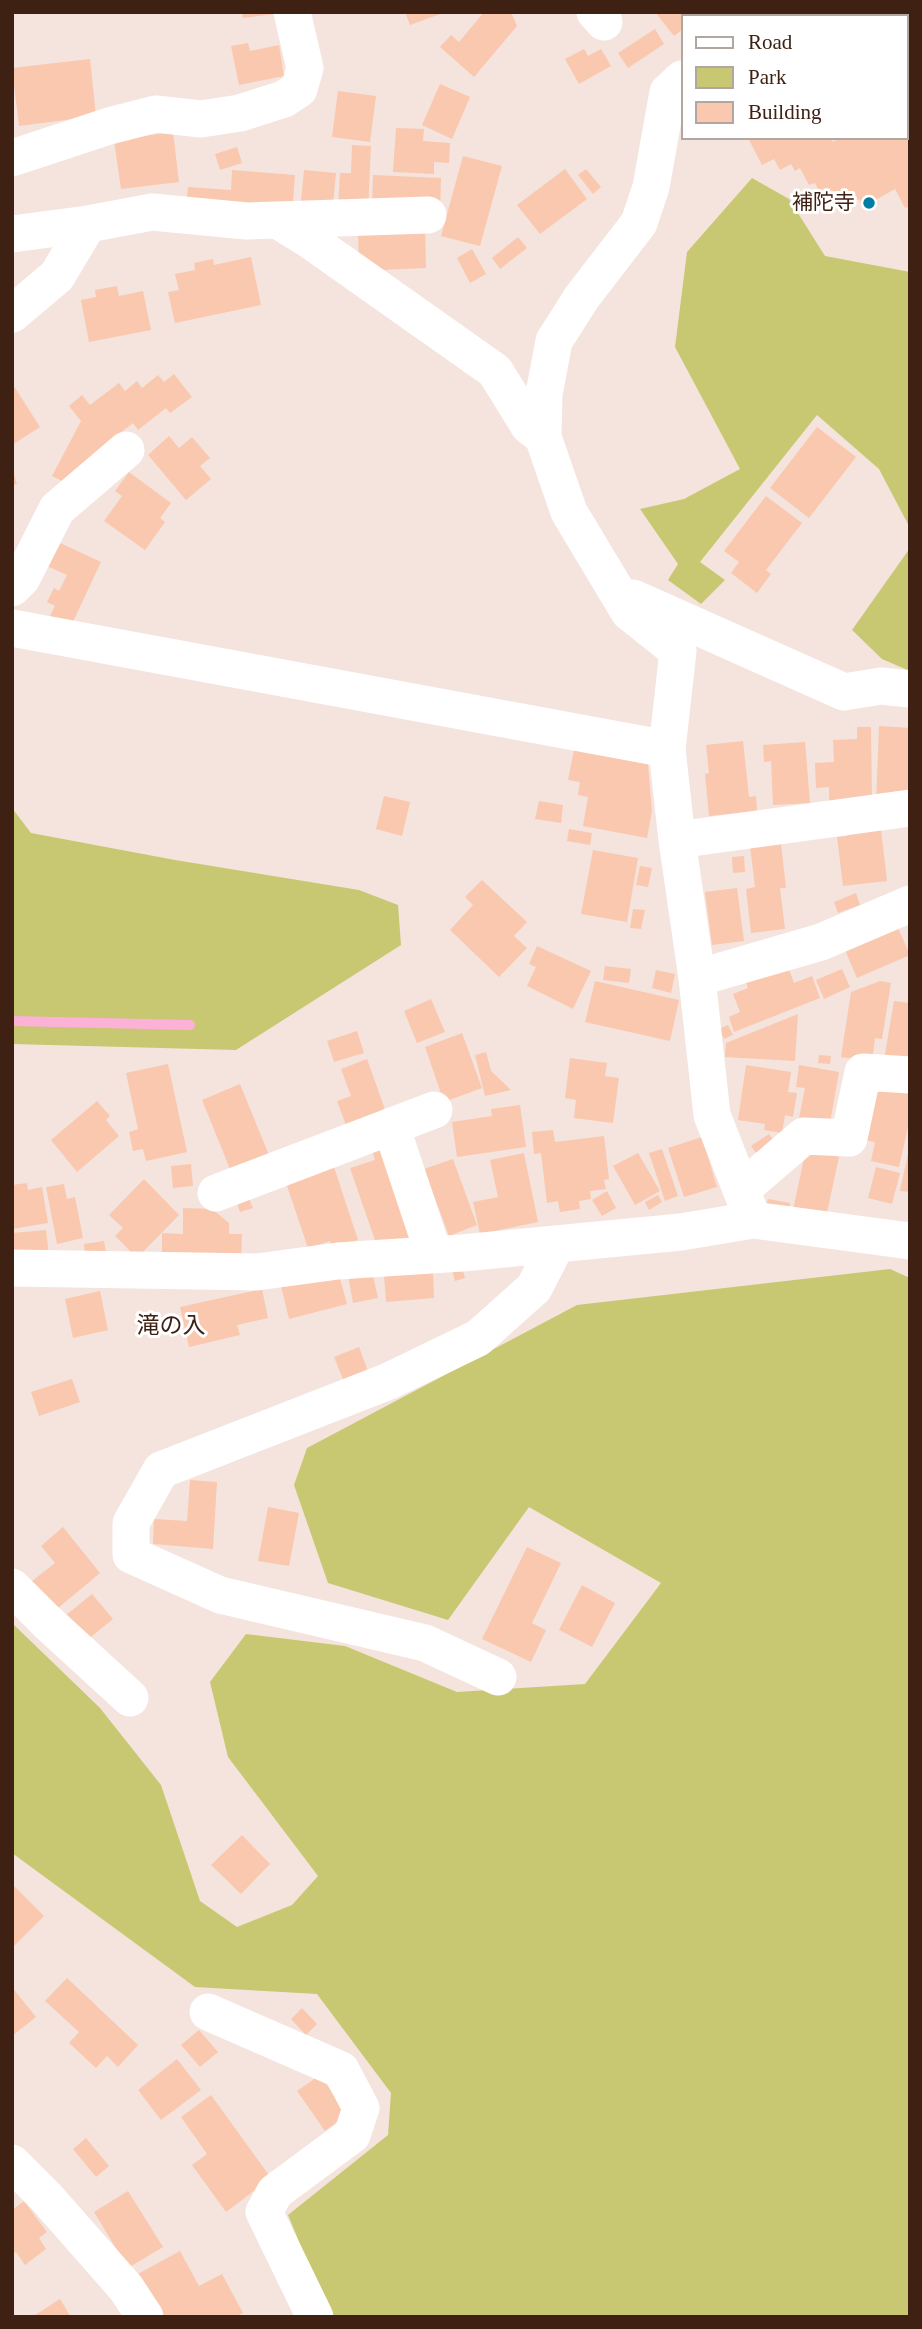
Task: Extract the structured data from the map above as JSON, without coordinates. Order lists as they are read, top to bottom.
{
  "districts": ["滝の入"],
  "places": ["補陀寺"],
  "legend": ["Road", "Park", "Building"]
}
